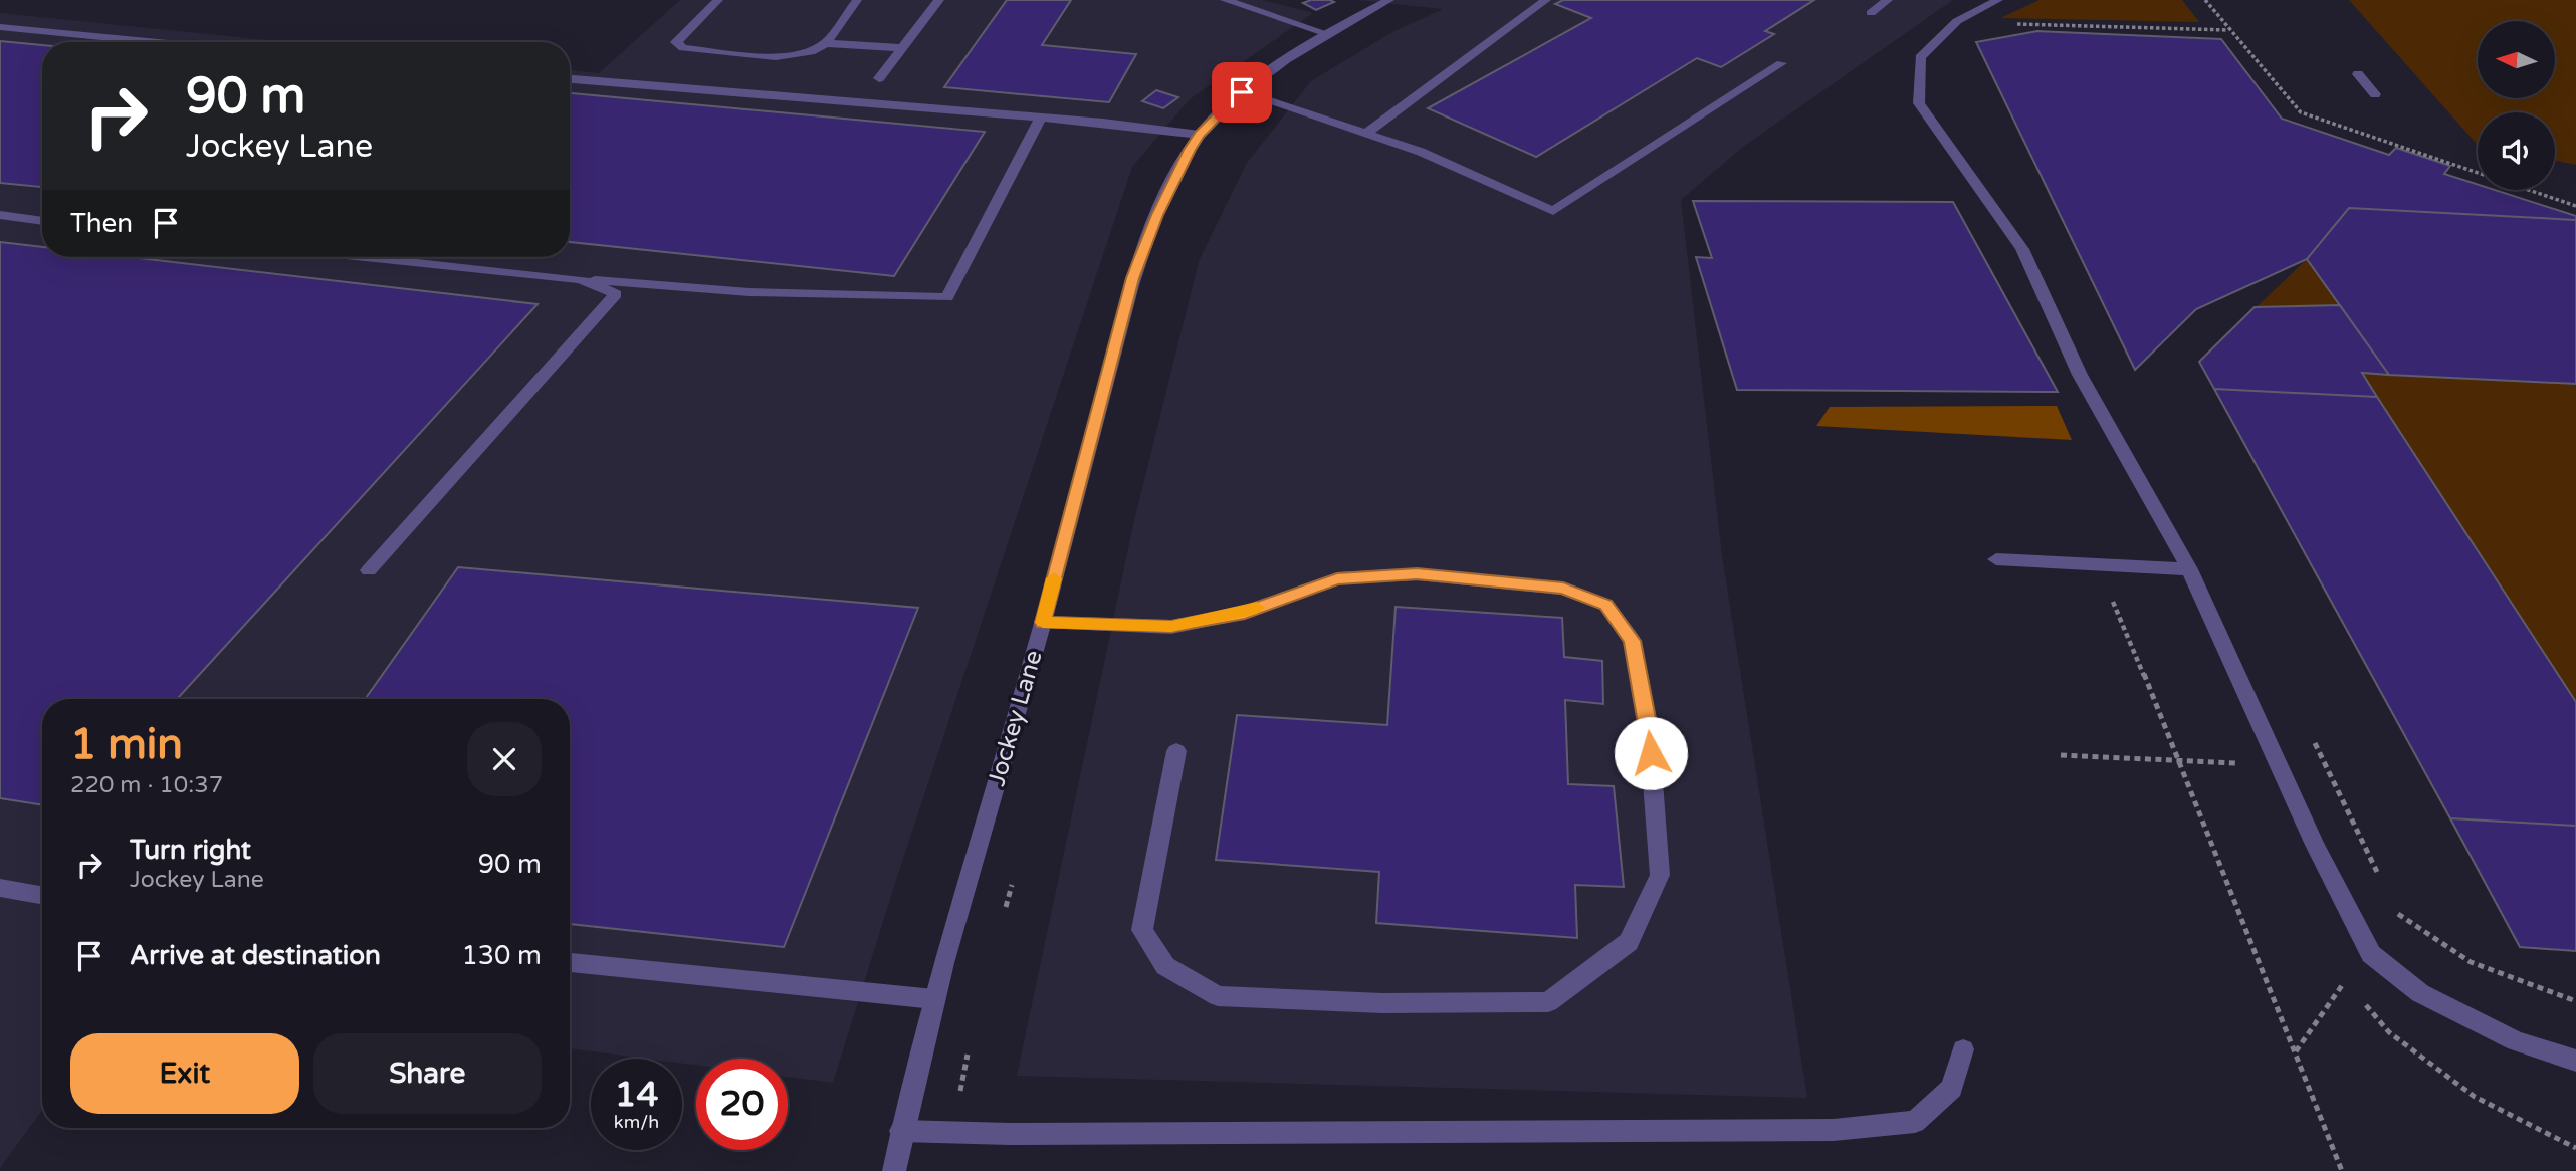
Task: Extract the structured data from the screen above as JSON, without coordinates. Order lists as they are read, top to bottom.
{
  "streets": {
    "street": ["Jockey Lane"]
  },
  "north": "left",
  "page": {
    "turn": ["90 m", "Jockey Lane"],
    "then": "Then",
    "heading": ["1 min", "220 m · 10:37"],
    "list": [
      {
        "name": "Turn right",
        "note": "Jockey Lane",
        "value": "90 m"
      },
      {
        "name": "Arrive at destination",
        "value": "130 m"
      }
    ],
    "buttons": ["Exit", "Share"],
    "speed": "14 km/h",
    "limit": "20"
  }
}
